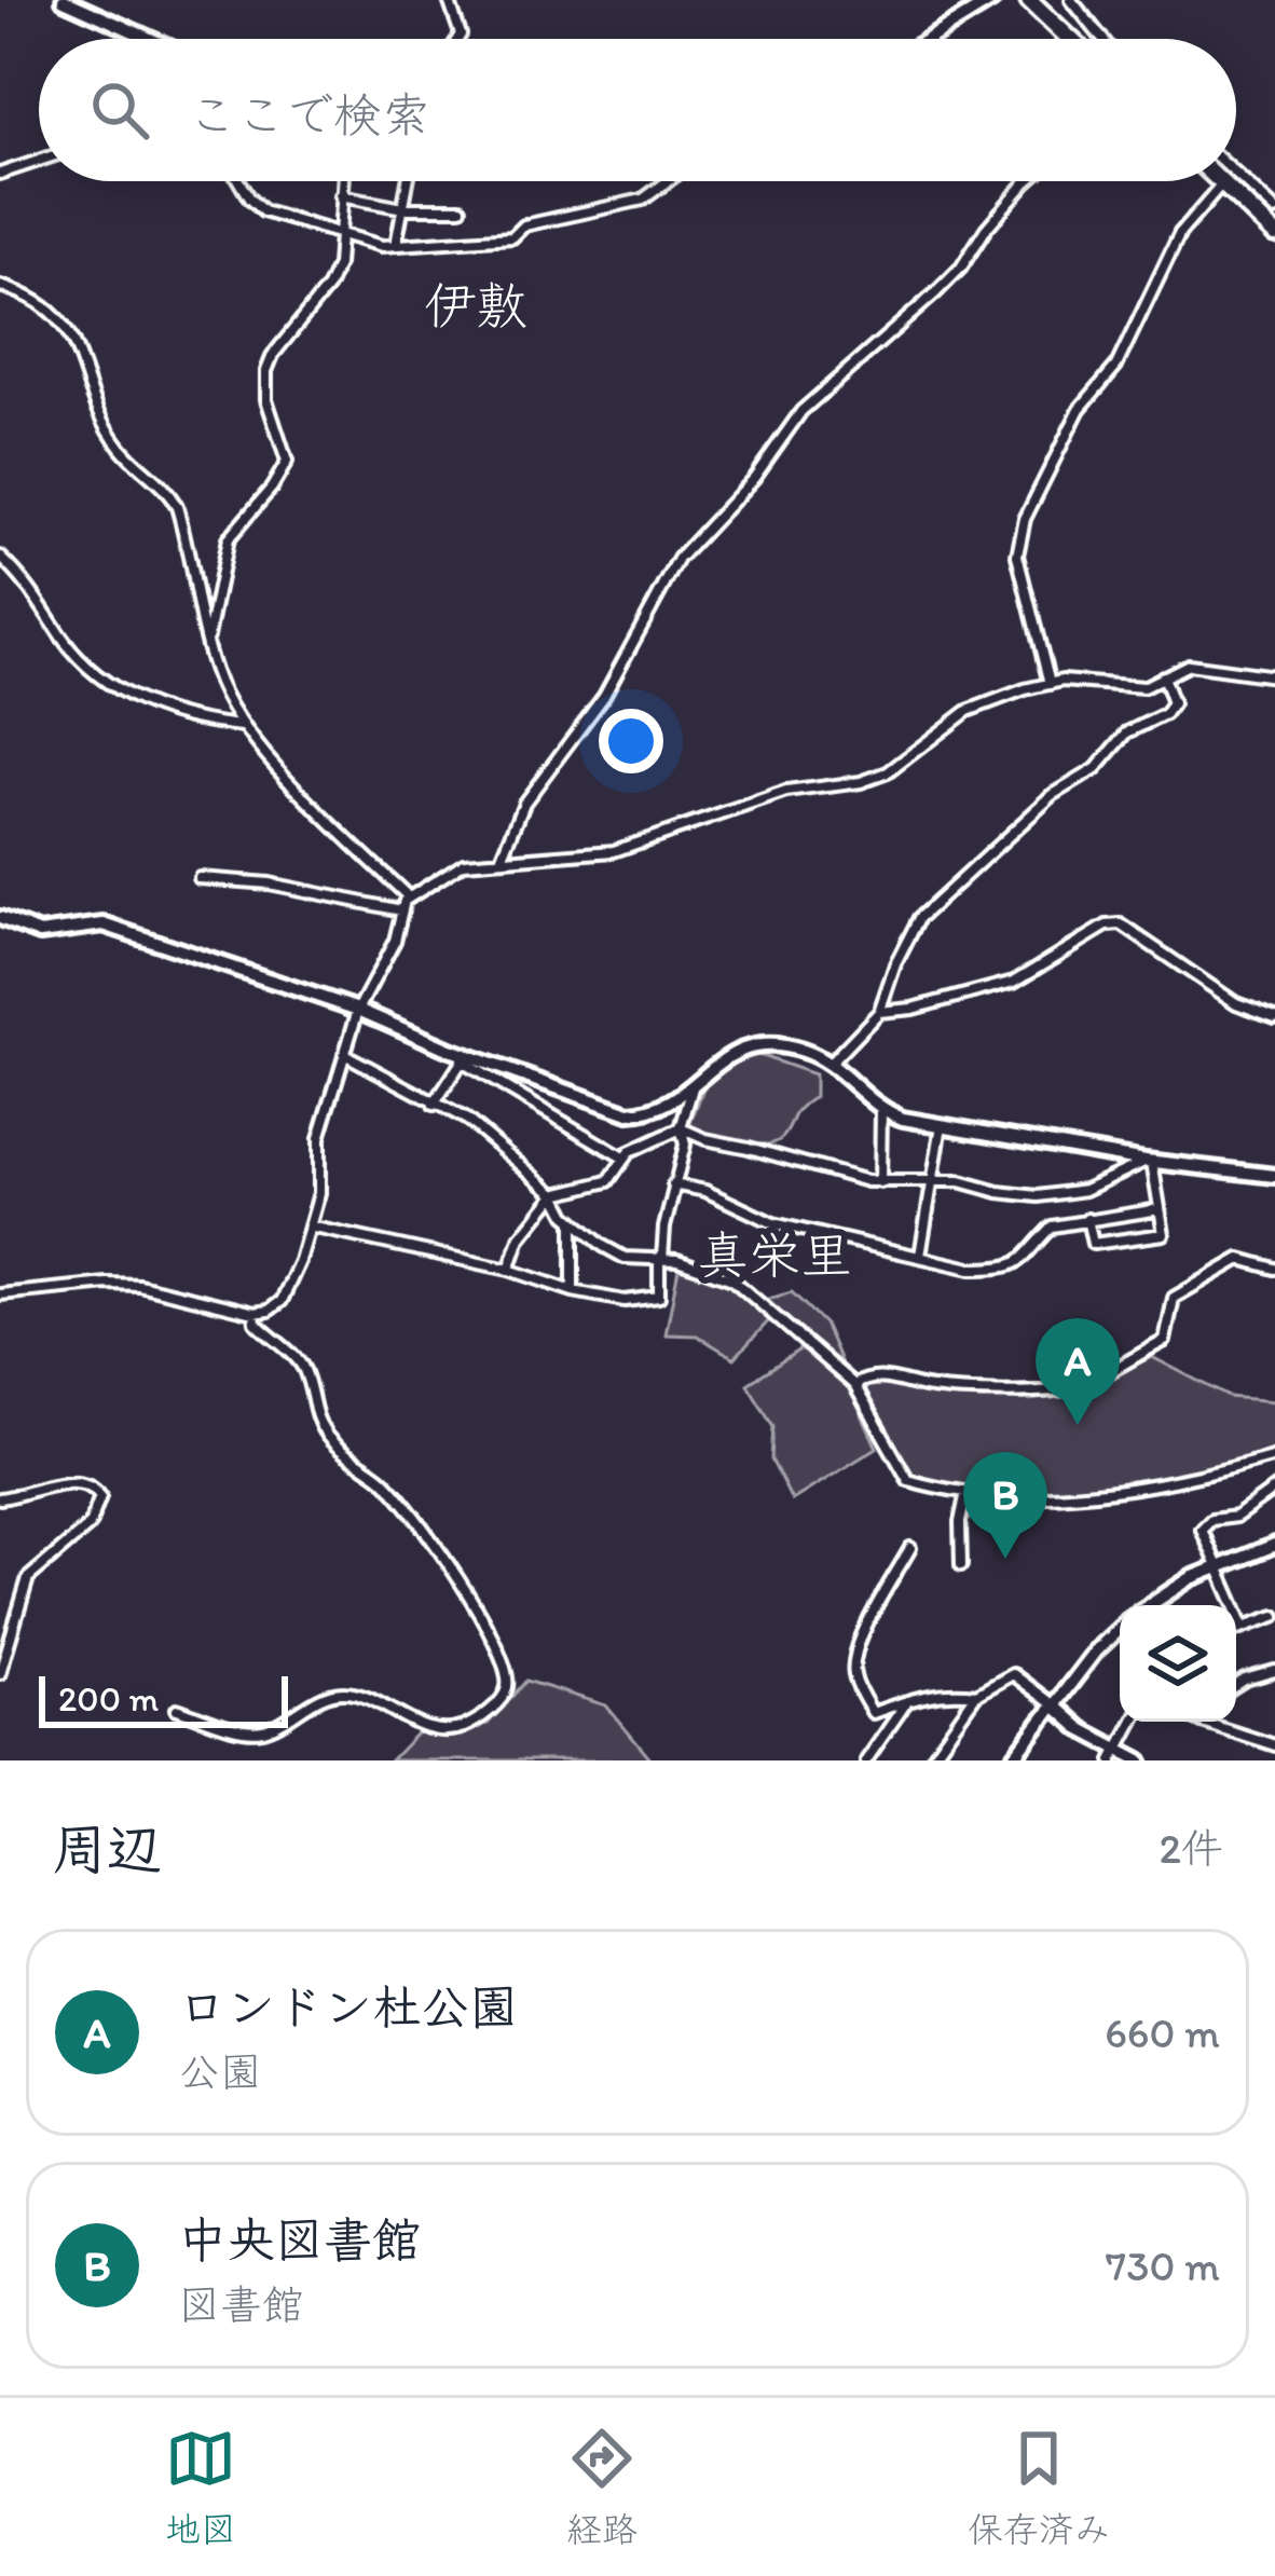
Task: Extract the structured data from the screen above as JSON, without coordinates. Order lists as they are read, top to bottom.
{
  "districts": ["伊敷", "真栄里"],
  "scale_bar": "200 m",
  "page": {
    "search": "ここで検索",
    "pins": ["A", "B"],
    "scale": "200 m",
    "heading": ["周辺", "2件"],
    "list": [
      {
        "mark": "A",
        "name": "ロンドン杜公園",
        "note": "公園",
        "value": "660 m"
      },
      {
        "mark": "B",
        "name": "中央図書館",
        "note": "図書館",
        "value": "730 m"
      }
    ],
    "nav": ["地図", "経路", "保存済み"]
  }
}
